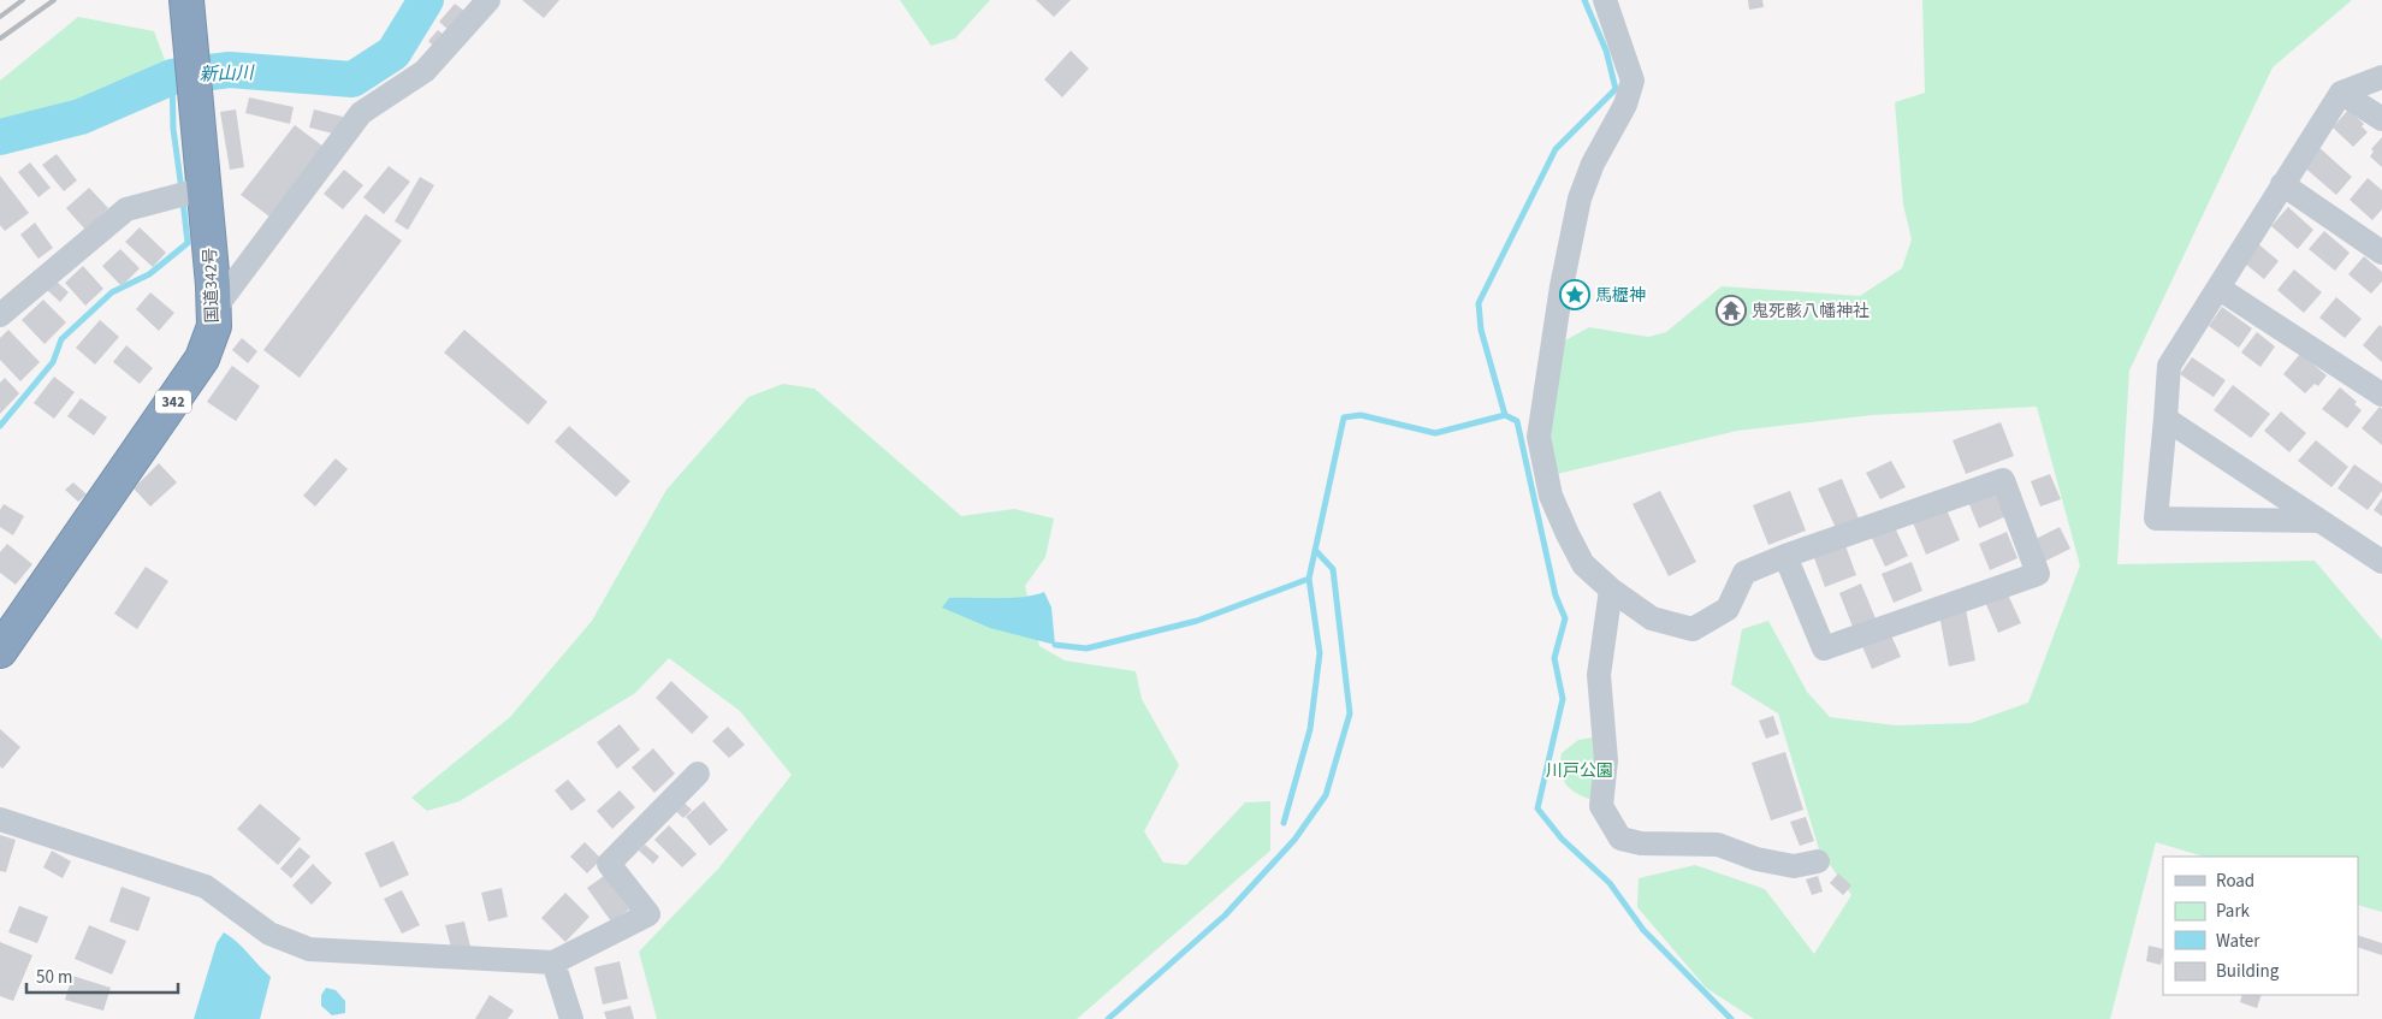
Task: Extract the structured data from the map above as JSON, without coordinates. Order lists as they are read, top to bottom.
{
  "streets": {
    "highway": ["国道342号", "342"]
  },
  "water": ["新山川"],
  "parks": ["川戸公園"],
  "places": {
    "place": ["馬櫪神"],
    "temple": ["鬼死骸八幡神社"]
  },
  "legend": [
    "Road",
    "Park",
    "Water",
    "Building"
  ],
  "scale_bar": "50 m"
}
